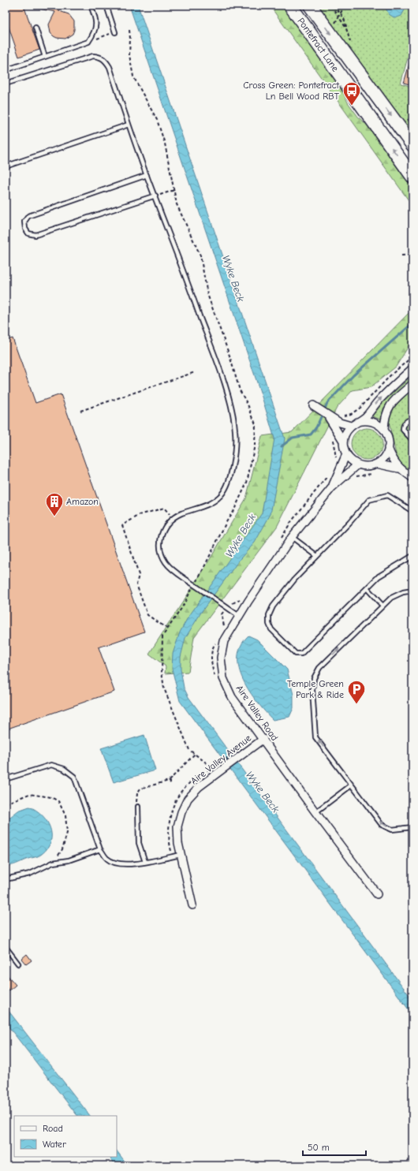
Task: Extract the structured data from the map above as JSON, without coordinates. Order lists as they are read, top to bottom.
{
  "streets": {
    "highway": ["Pontefract Lane"],
    "street": ["Aire Valley Road", "Aire Valley Avenue"]
  },
  "crossings": [
    ["Aire Valley Road", "Aire Valley Avenue"]
  ],
  "water": ["Wyke Beck"],
  "places": {
    "bus stop": ["Cross Green: Pontefract Ln Bell Wood RBT"],
    "building": ["Amazon"],
    "parking": ["Temple Green Park & Ride"]
  },
  "legend": ["Road", "Water"],
  "scale_bar": "50 m"
}
